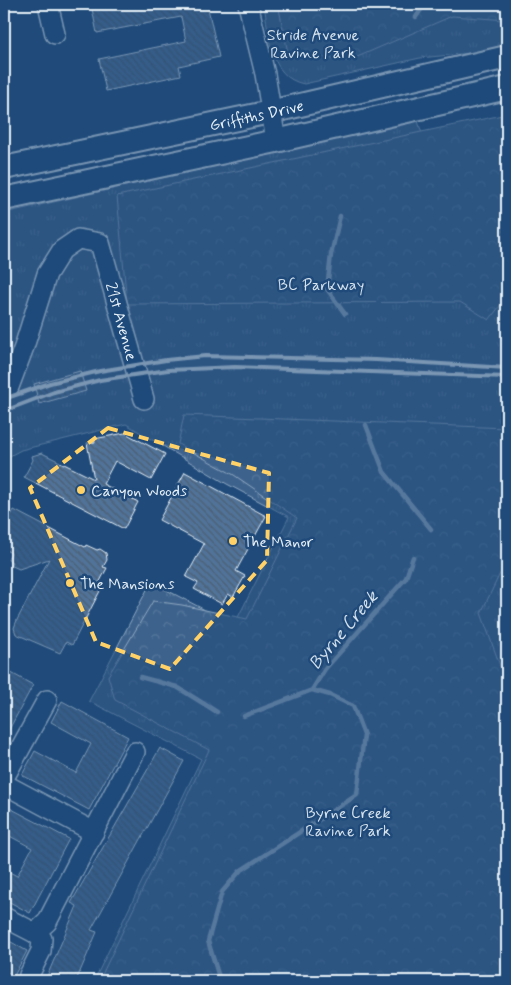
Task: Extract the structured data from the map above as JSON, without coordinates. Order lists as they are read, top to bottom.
{
  "streets": {
    "main road": ["Griffiths Drive"],
    "street": ["21st Avenue"]
  },
  "water": ["Byrne Creek"],
  "parks": ["Stride Avenue Ravine Park", "BC Parkway", "Byrne Creek Ravine Park"],
  "places": ["Canyon Woods", "The Manor", "The Mansions"]
}
